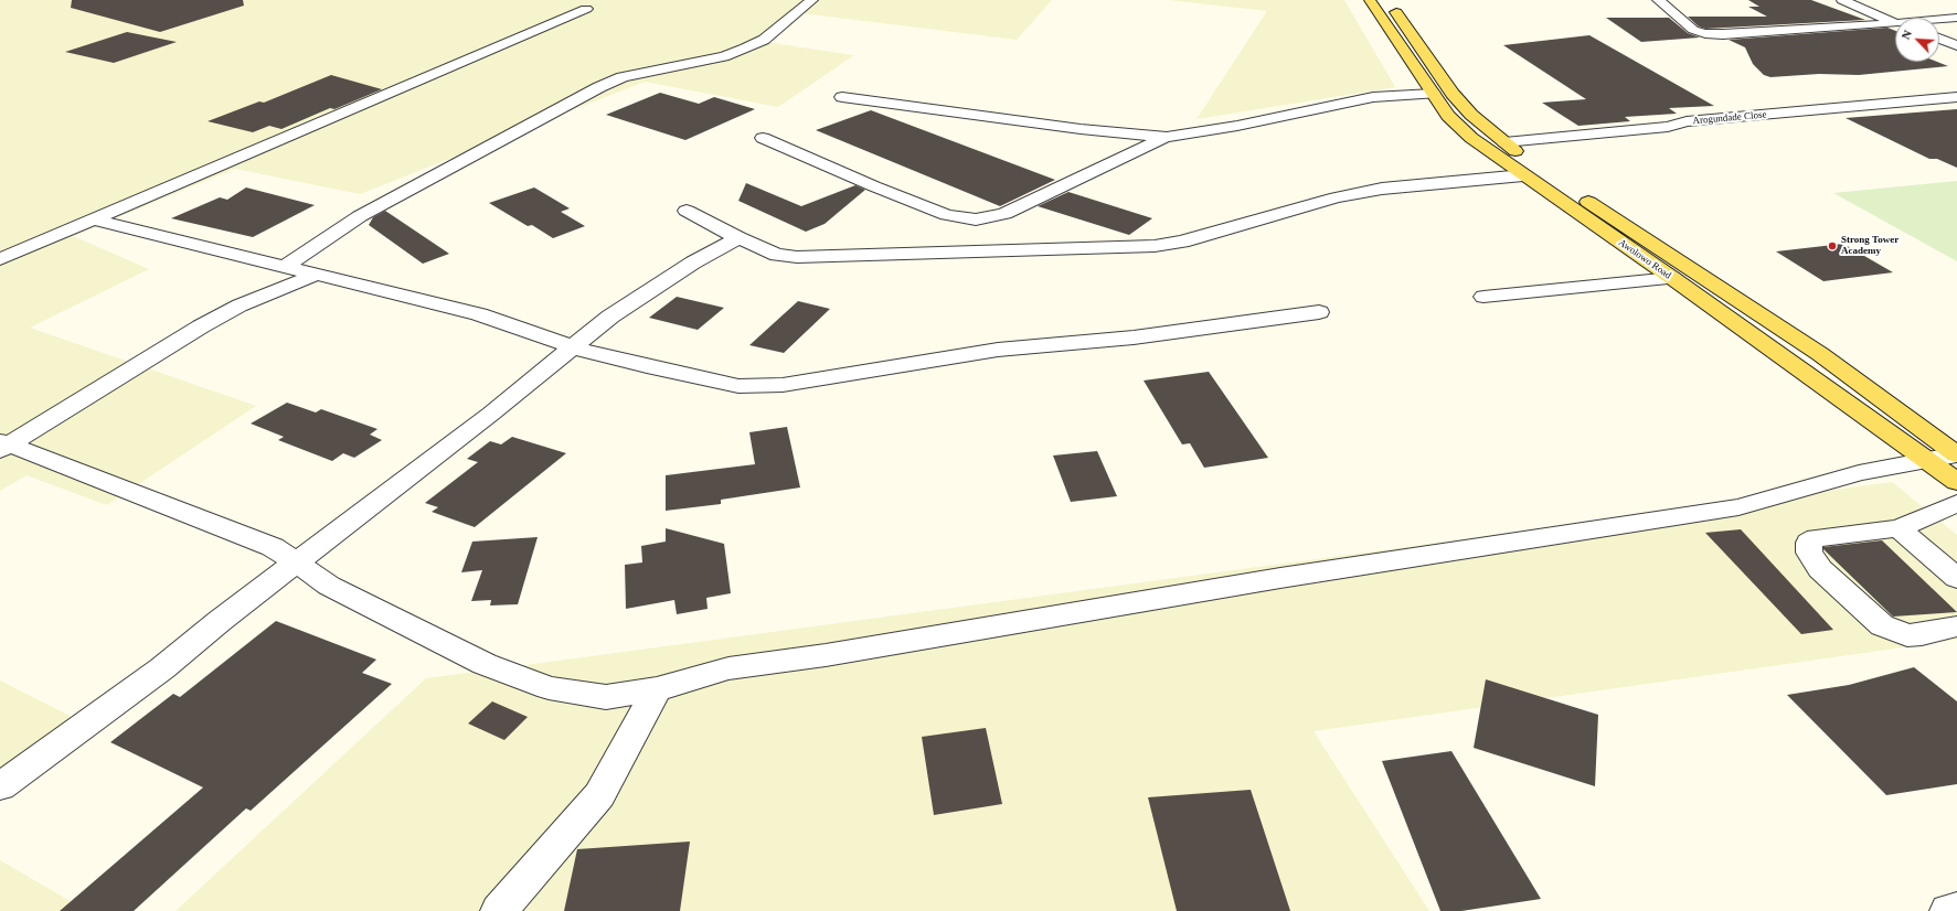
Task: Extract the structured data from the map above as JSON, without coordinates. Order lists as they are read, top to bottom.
{
  "streets": {
    "main road": ["Awolowo Road"],
    "street": ["Arogundade Close"]
  },
  "crossings": [
    ["Arogundade Close", "Awolowo Road"]
  ],
  "places": ["Strong Tower Academy"],
  "north": "top left"
}
